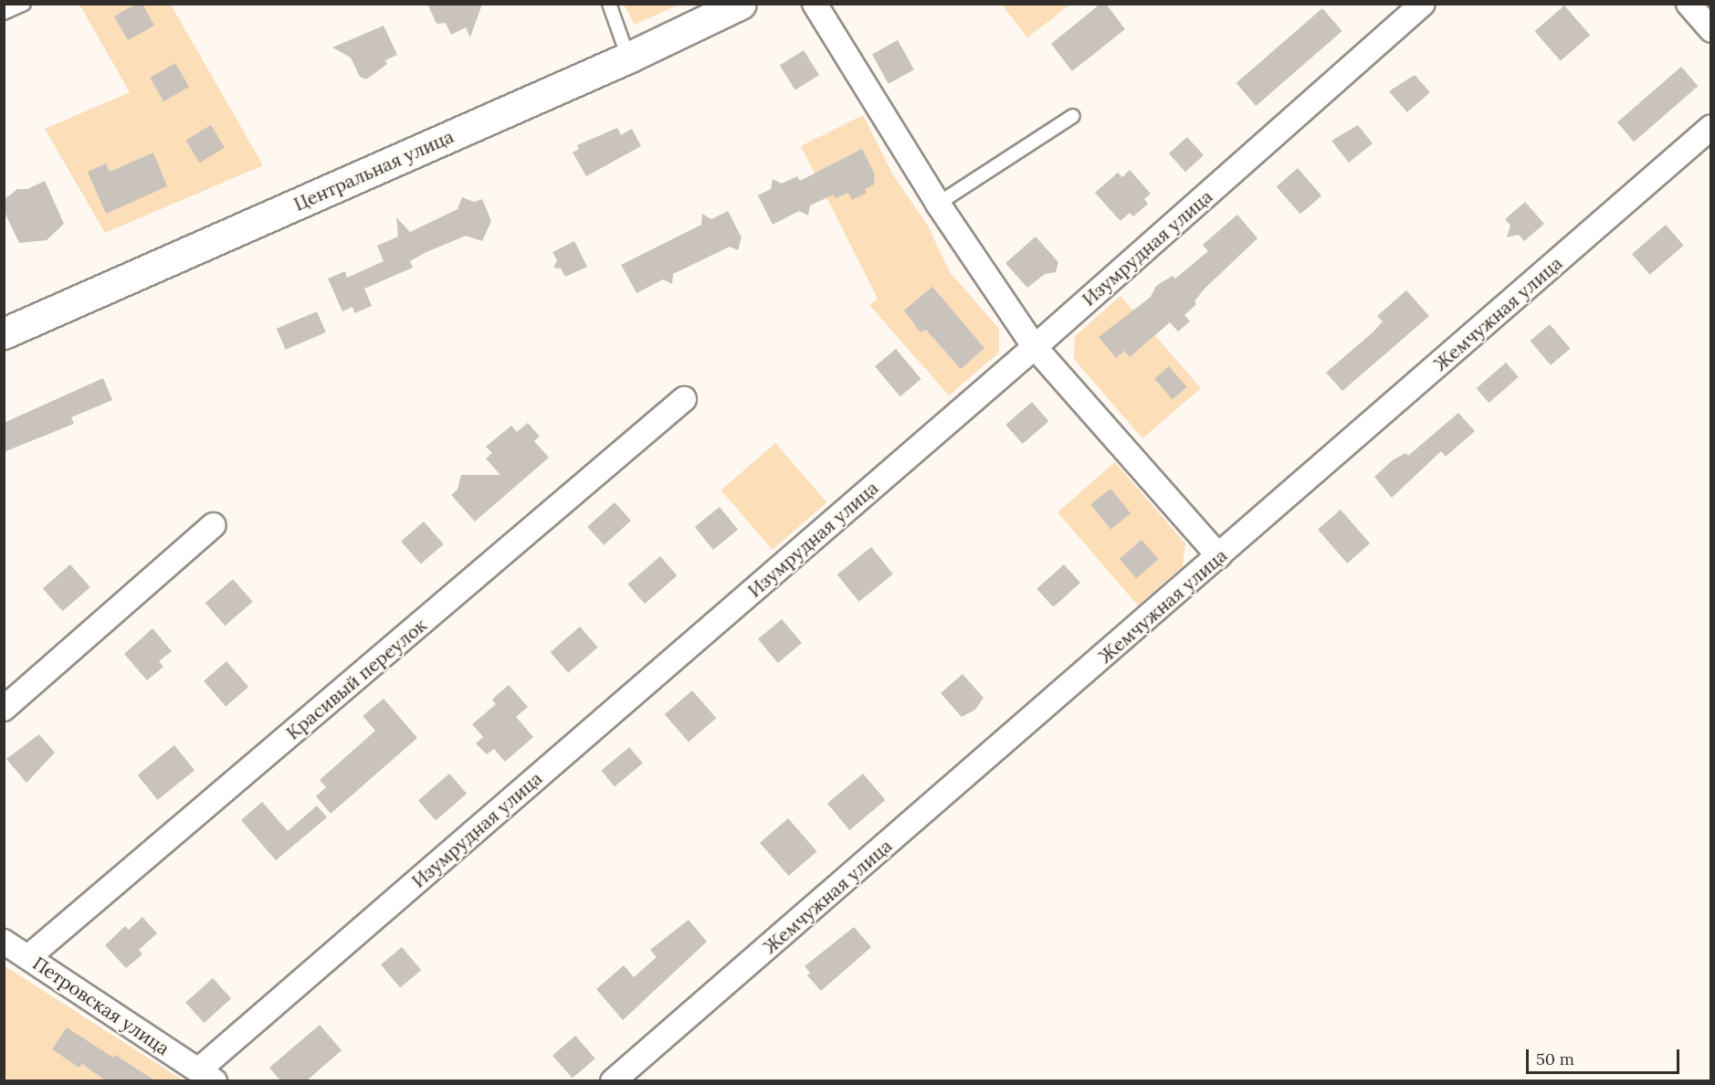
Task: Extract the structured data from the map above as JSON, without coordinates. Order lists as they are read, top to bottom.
{
  "streets": {
    "main road": ["Центральная улица"],
    "street": [
      "Изумрудная улица",
      "Жемчужная улица",
      "Красивый переулок",
      "Петровская улица"
    ]
  },
  "crossings": [
    ["Изумрудная улица", "Петровская улица"],
    ["Красивый переулок", "Петровская улица"]
  ],
  "scale_bar": "50 m"
}
